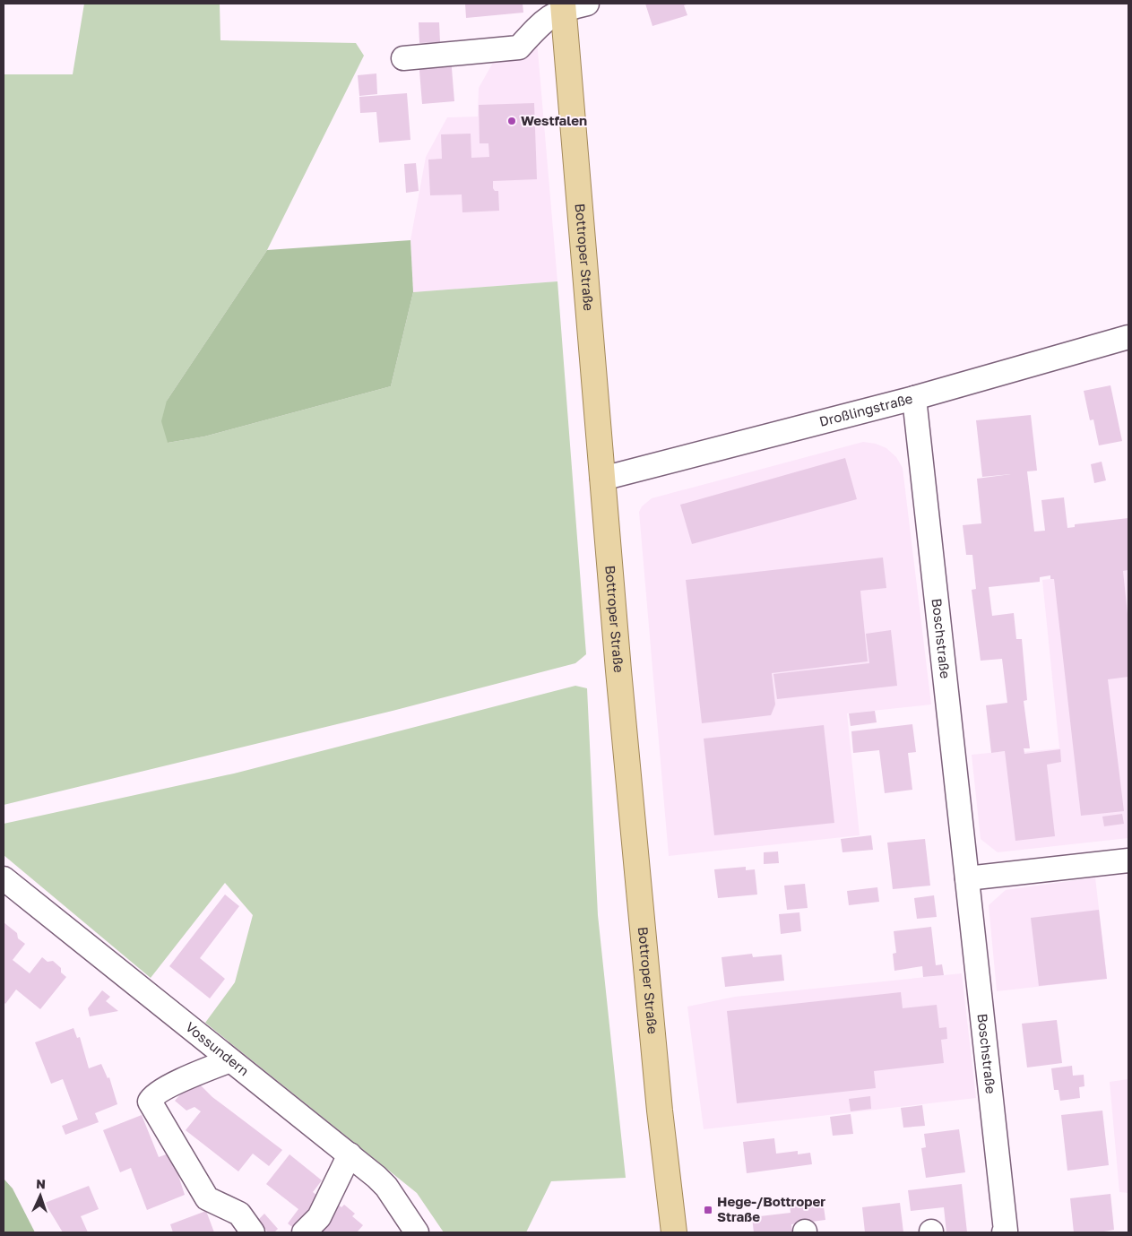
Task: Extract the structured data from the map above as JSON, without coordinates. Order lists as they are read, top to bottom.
{
  "streets": {
    "main road": ["Bottroper Straße"],
    "street": ["Droßlingstraße", "Boschstraße", "Vossundern"]
  },
  "crossings": [
    ["Bottroper Straße", "Droßlingstraße"],
    ["Droßlingstraße", "Boschstraße"]
  ],
  "places": {
    "other": ["Westfalen"],
    "transit": ["Hege-/Bottroper Straße"]
  },
  "north": "top"
}
